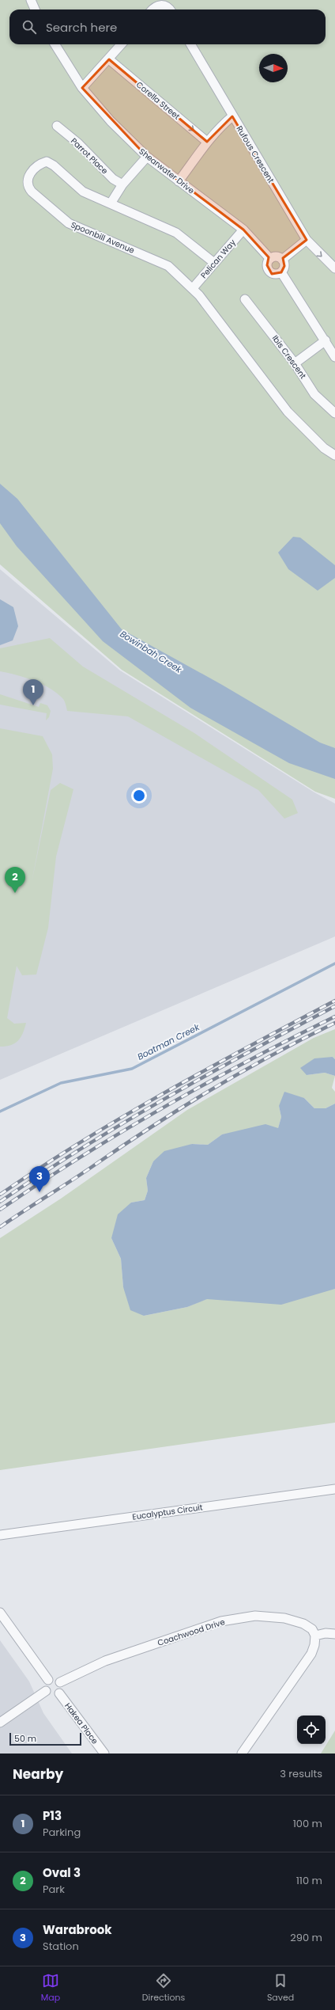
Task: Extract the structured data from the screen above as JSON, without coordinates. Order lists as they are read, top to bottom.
{
  "streets": {
    "street": [
      "Corella Street",
      "Rufous Crescent",
      "Parrot Place",
      "Shearwater Drive",
      "Spoonbill Avenue",
      "Pelican Way",
      "Ibis Crescent",
      "Eucalyptus Circuit",
      "Coachwood Drive",
      "Hakea Place"
    ]
  },
  "crossings": [
    ["Shearwater Drive", "Pelican Way"],
    ["Spoonbill Avenue", "Pelican Way"],
    ["Coachwood Drive", "Hakea Place"]
  ],
  "one_way": ["Corella Street"],
  "water": ["Bowinbah Creek", "Boatman Creek"],
  "scale_bar": "50 m",
  "north": "right",
  "page": {
    "search": "Search here",
    "pins": ["1", "2", "3"],
    "scale": "50 m",
    "heading": ["Nearby", "3 results"],
    "list": [
      {
        "mark": "1",
        "name": "P13",
        "note": "Parking",
        "value": "100 m"
      },
      {
        "mark": "2",
        "name": "Oval 3",
        "note": "Park",
        "value": "110 m"
      },
      {
        "mark": "3",
        "name": "Warabrook",
        "note": "Station",
        "value": "290 m"
      }
    ],
    "nav": ["Map", "Directions", "Saved"]
  }
}
